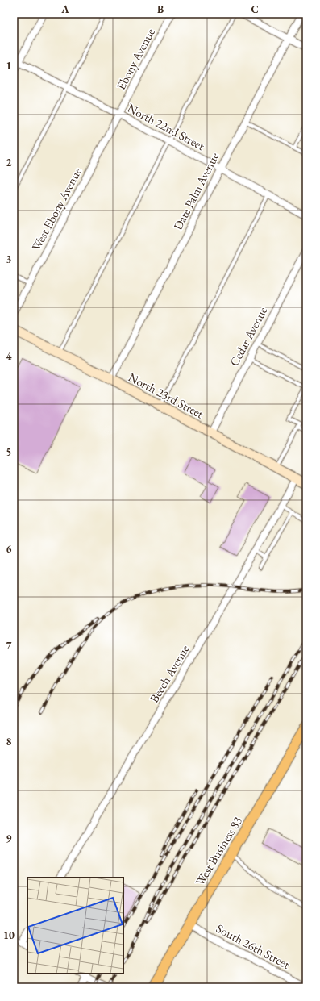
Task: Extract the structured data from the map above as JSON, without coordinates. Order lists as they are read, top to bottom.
{
  "streets": {
    "main road": ["North 23rd Street", "West Business 83"],
    "street": [
      "Ebony Avenue",
      "North 22nd Street",
      "Date Palm Avenue",
      "West Ebony Avenue",
      "Cedar Avenue",
      "Beech Avenue",
      "South 26th Street"
    ]
  },
  "crossings": [
    ["Ebony Avenue", "North 22nd Street"],
    ["Ebony Avenue", "West Ebony Avenue"],
    ["North 22nd Street", "Date Palm Avenue"],
    ["North 22nd Street", "West Ebony Avenue"],
    ["Date Palm Avenue", "North 23rd Street"],
    ["Cedar Avenue", "North 23rd Street"],
    ["North 23rd Street", "Beech Avenue"],
    ["West Business 83", "South 26th Street"]
  ],
  "grid": {
    "columns": ["A", "B", "C"],
    "rows": [
      "1",
      "2",
      "3",
      "4",
      "5",
      "6",
      "7",
      "8",
      "9",
      "10"
    ]
  }
}
